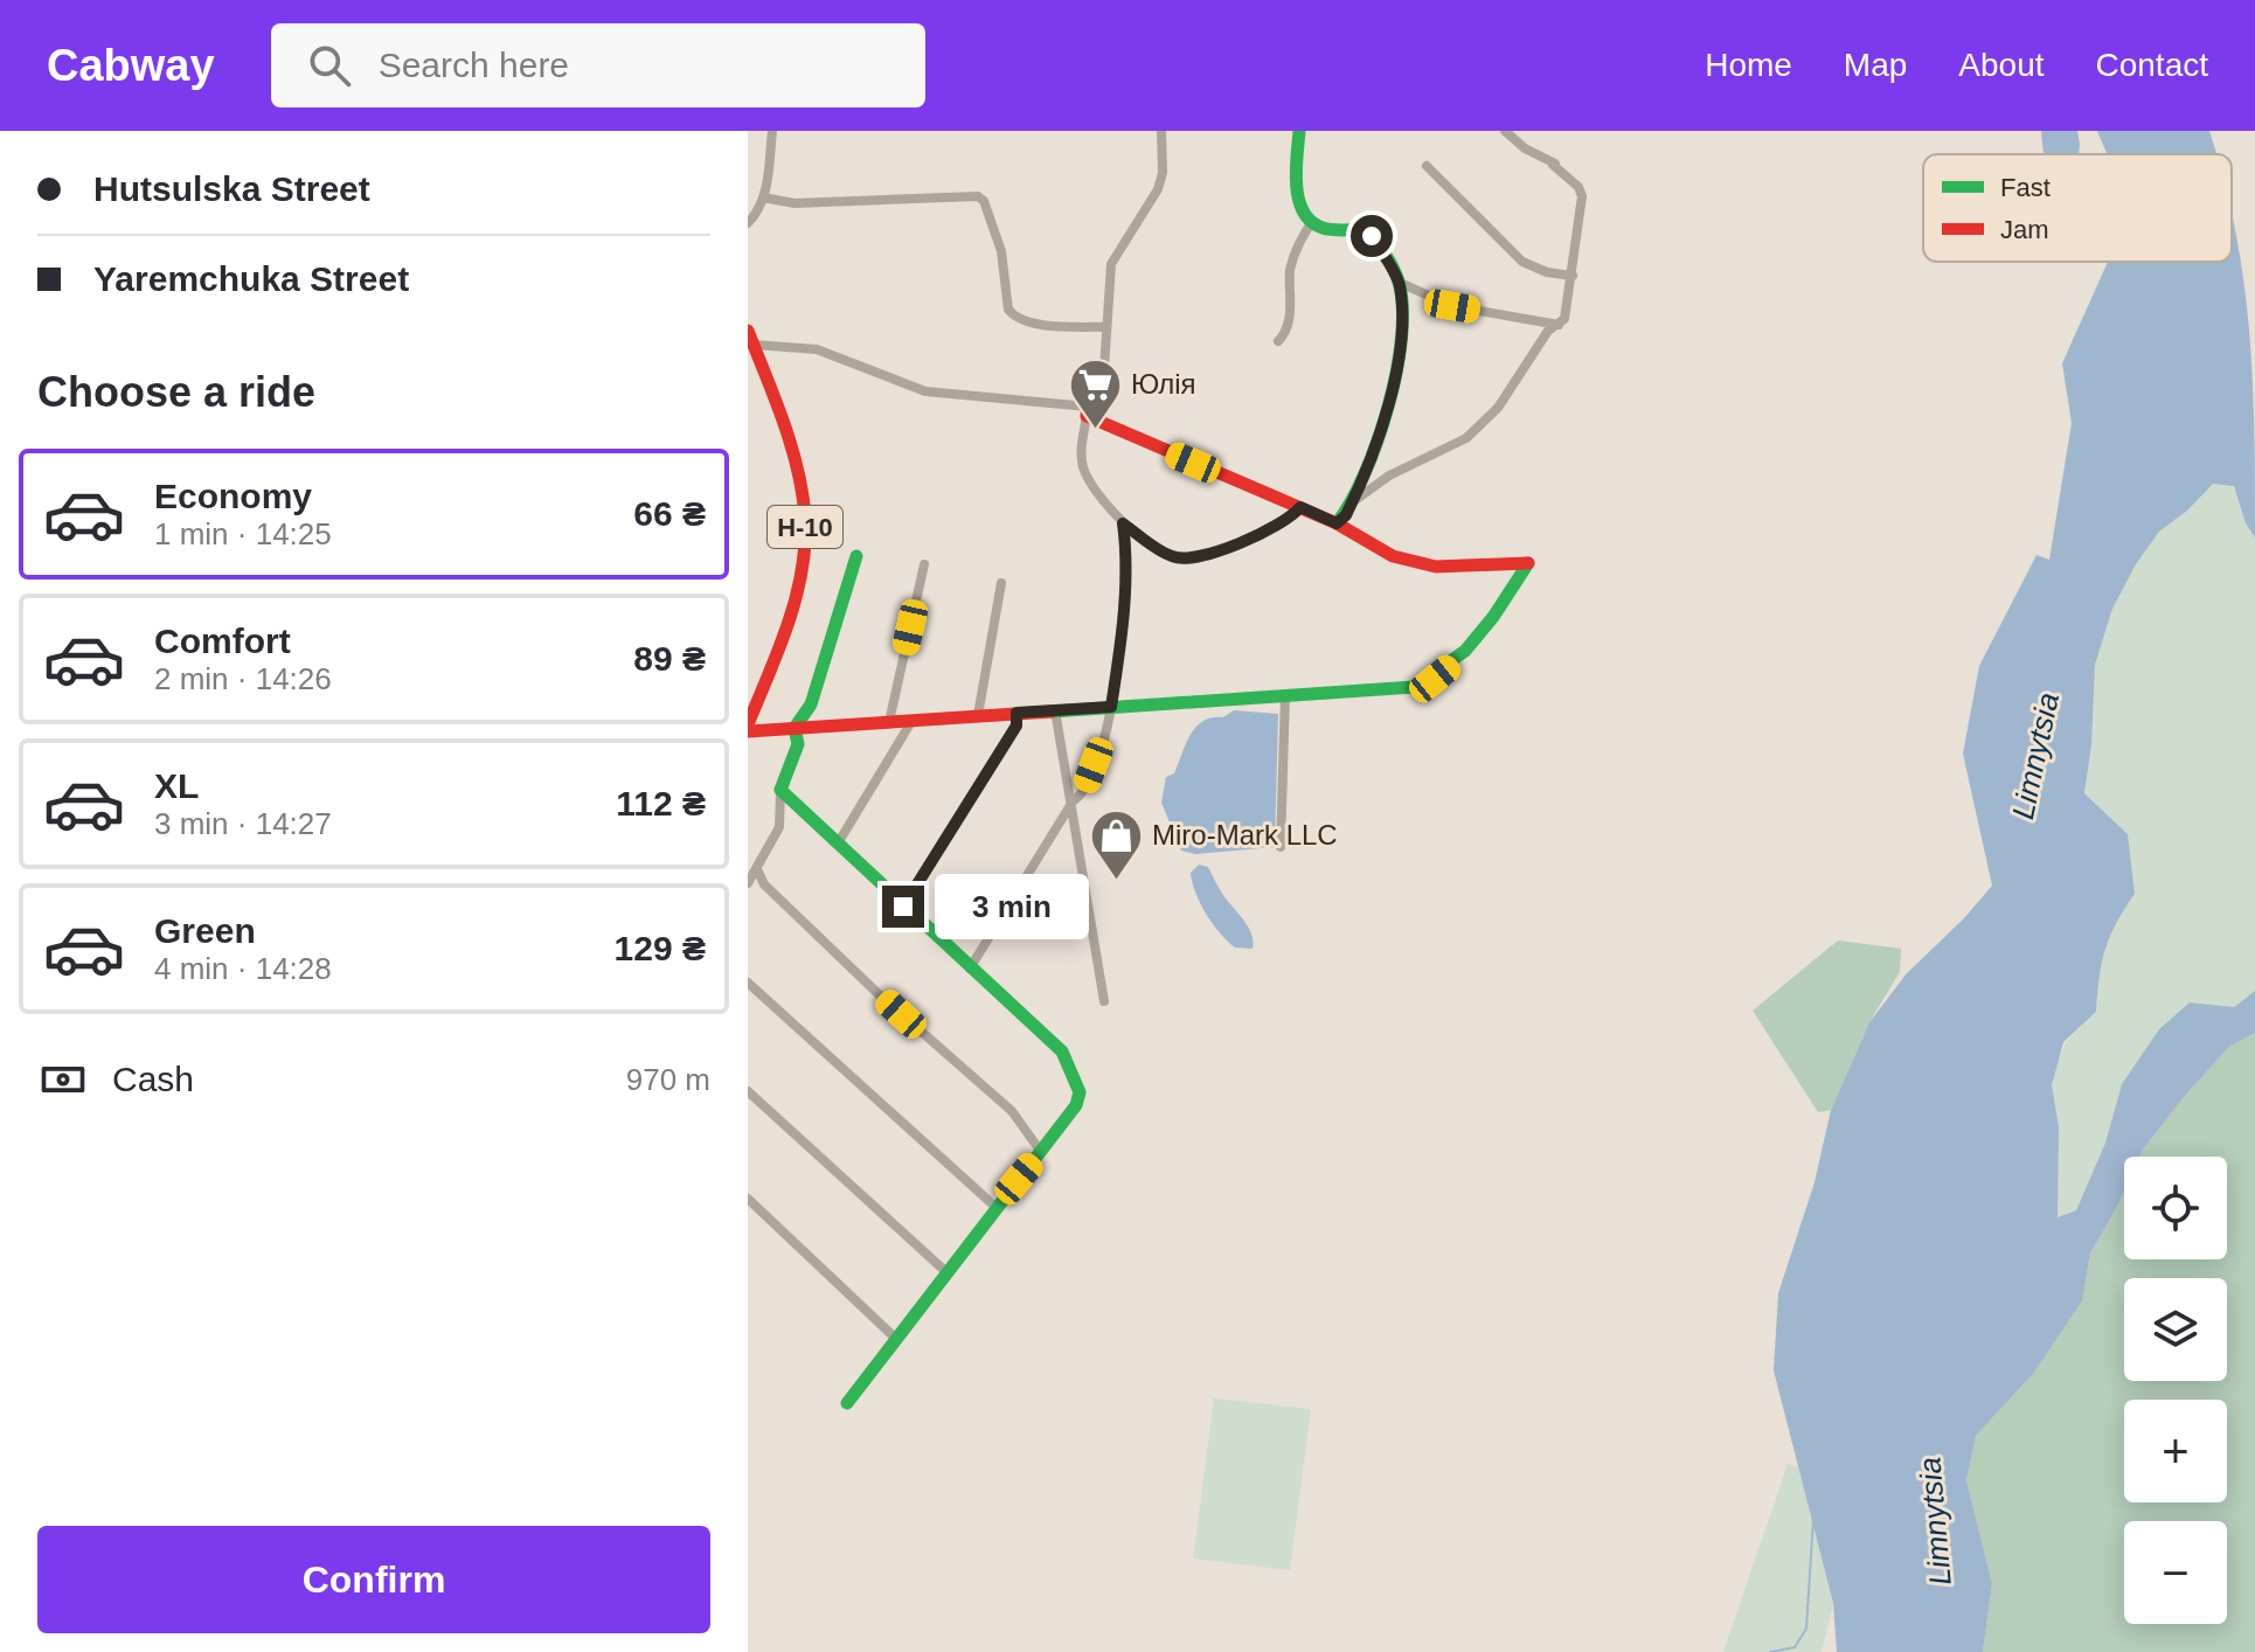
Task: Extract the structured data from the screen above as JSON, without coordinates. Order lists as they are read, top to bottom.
{
  "streets": {
    "street": ["Н-10"]
  },
  "water": ["Limnytsia"],
  "places": {
    "supermarket": ["Юлія"],
    "shop": ["Miro-Mark LLC"]
  },
  "legend": ["Fast", "Jam"],
  "page": {
    "header": "Cabway",
    "search": "Search here",
    "nav": [
      "Home",
      "Map",
      "About",
      "Contact"
    ],
    "banner": ["Hutsulska Street", "Yaremchuka Street"],
    "heading": "Choose a ride",
    "list": [
      {
        "name": "Economy",
        "note": "1 min · 14:25",
        "value": "66 ₴"
      },
      {
        "name": "Comfort",
        "note": "2 min · 14:26",
        "value": "89 ₴"
      },
      {
        "name": "XL",
        "note": "3 min · 14:27",
        "value": "112 ₴"
      },
      {
        "name": "Green",
        "note": "4 min · 14:28",
        "value": "129 ₴"
      }
    ],
    "bubble": "3 min",
    "pay": ["Cash", "970 m"],
    "map_buttons": ["+", "−"],
    "buttons": "Confirm"
  }
}
